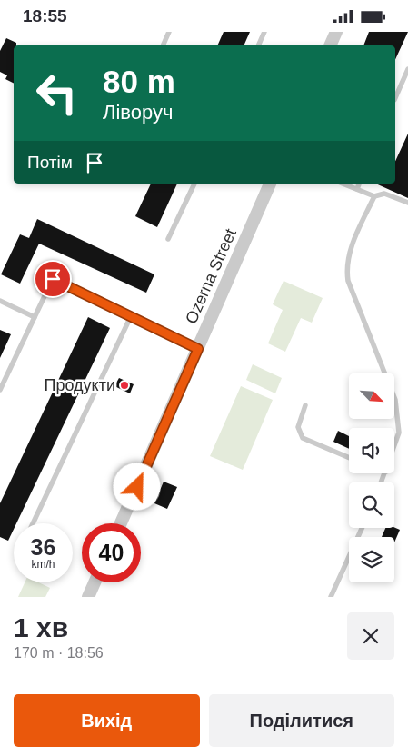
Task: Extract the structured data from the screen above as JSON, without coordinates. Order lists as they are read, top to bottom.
{
  "streets": {
    "street": ["Ozerna Street"]
  },
  "places": ["Продукти"],
  "north": "bottom right",
  "page": {
    "status": "18:55",
    "turn": ["80 m", "Ліворуч"],
    "then": "Потім",
    "speed": "36 km/h",
    "limit": "40",
    "heading": ["1 хв", "170 m · 18:56"],
    "buttons": ["Вихід", "Поділитися"]
  }
}
